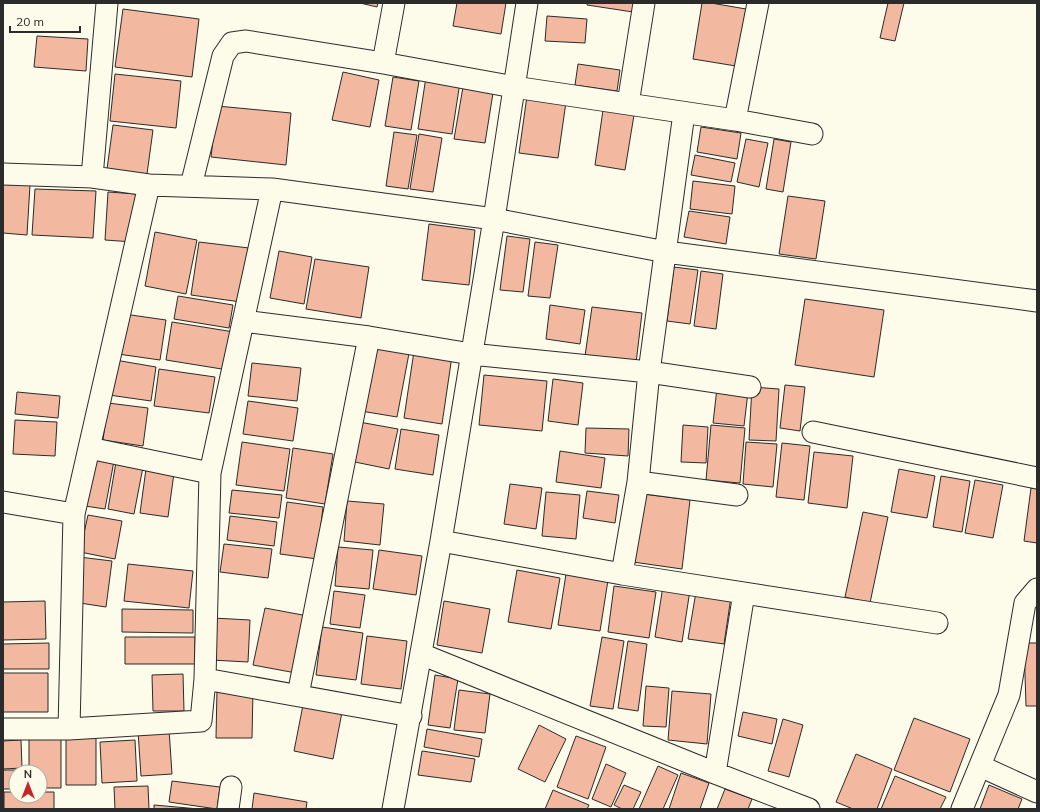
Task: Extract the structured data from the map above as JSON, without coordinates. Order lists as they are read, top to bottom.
{
  "scale_bar": "20 m",
  "north": "top"
}
